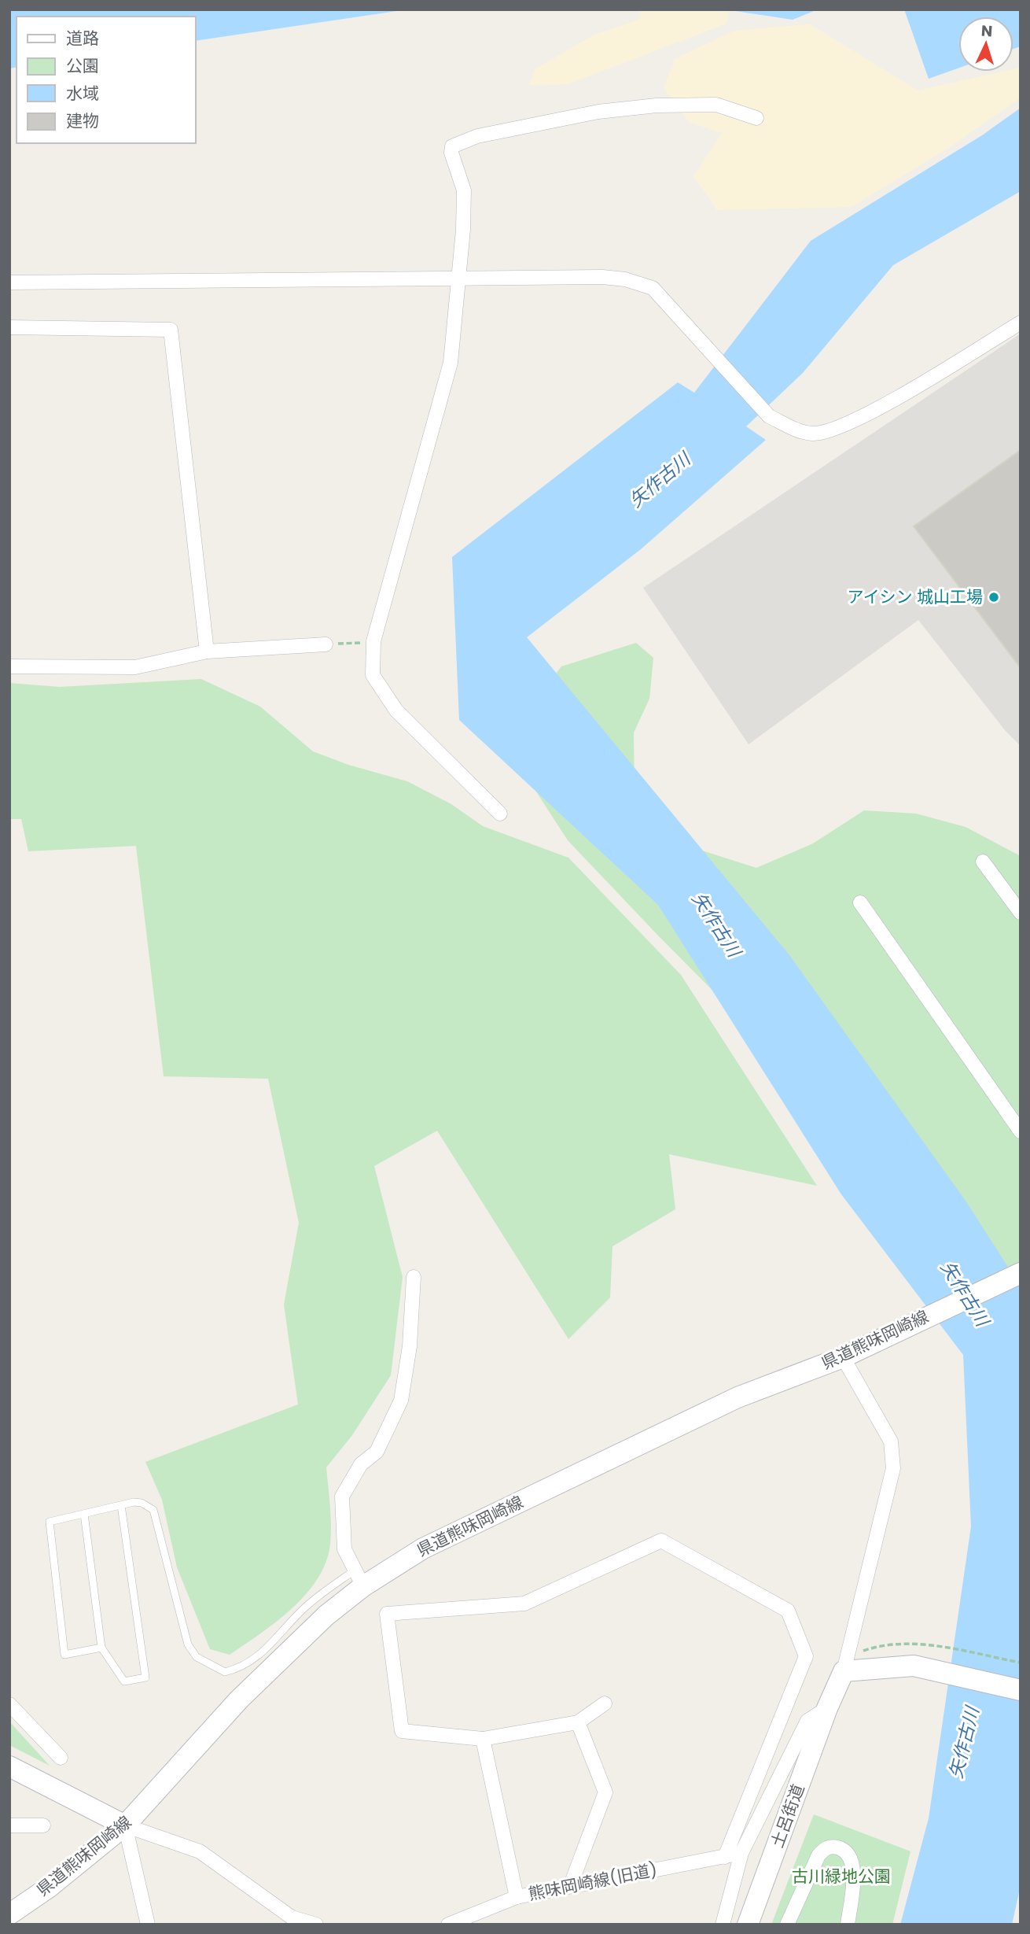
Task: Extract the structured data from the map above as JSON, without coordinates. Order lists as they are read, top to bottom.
{
  "streets": {
    "main road": ["県道熊味岡崎線", "土呂街道"],
    "street": ["熊味岡崎線(旧道)"]
  },
  "water": ["矢作古川"],
  "parks": ["古川緑地公園"],
  "places": ["アイシン 城山工場"],
  "legend": [
    "道路",
    "公園",
    "水域",
    "建物"
  ],
  "north": "top"
}
